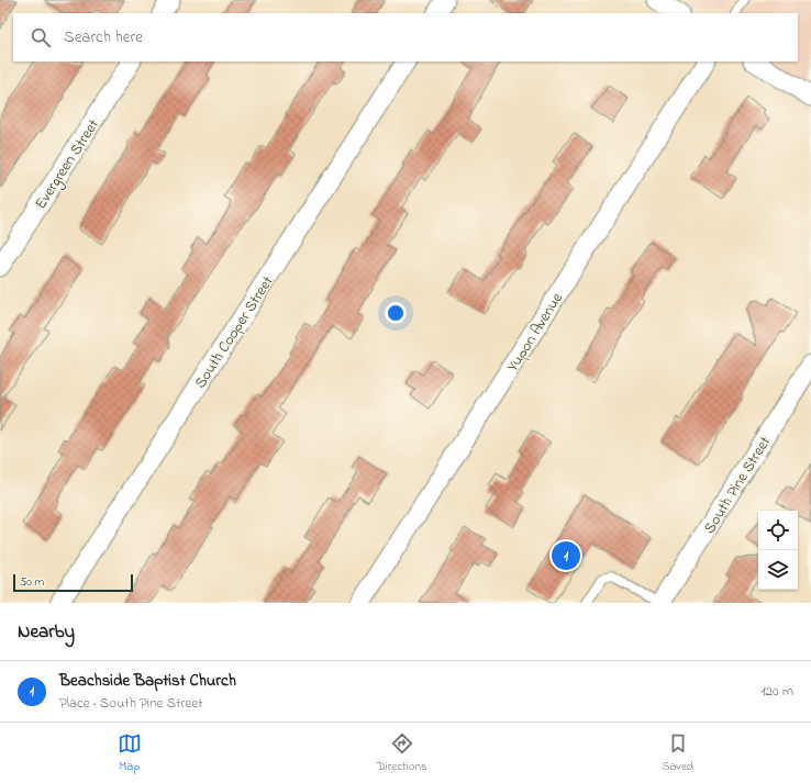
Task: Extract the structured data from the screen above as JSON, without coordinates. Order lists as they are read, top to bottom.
{
  "streets": {
    "street": [
      "Evergreen Street",
      "South Cooper Street",
      "Yupon Avenue",
      "South Pine Street"
    ]
  },
  "scale_bar": "50 m",
  "page": {
    "search": "Search here",
    "pins": "1",
    "scale": "50 m",
    "heading": "Nearby",
    "list": [
      {
        "mark": "1",
        "name": "Beachside Baptist Church",
        "note": "Place · South Pine Street",
        "value": "120 m"
      }
    ],
    "nav": ["Map", "Directions", "Saved"]
  }
}
